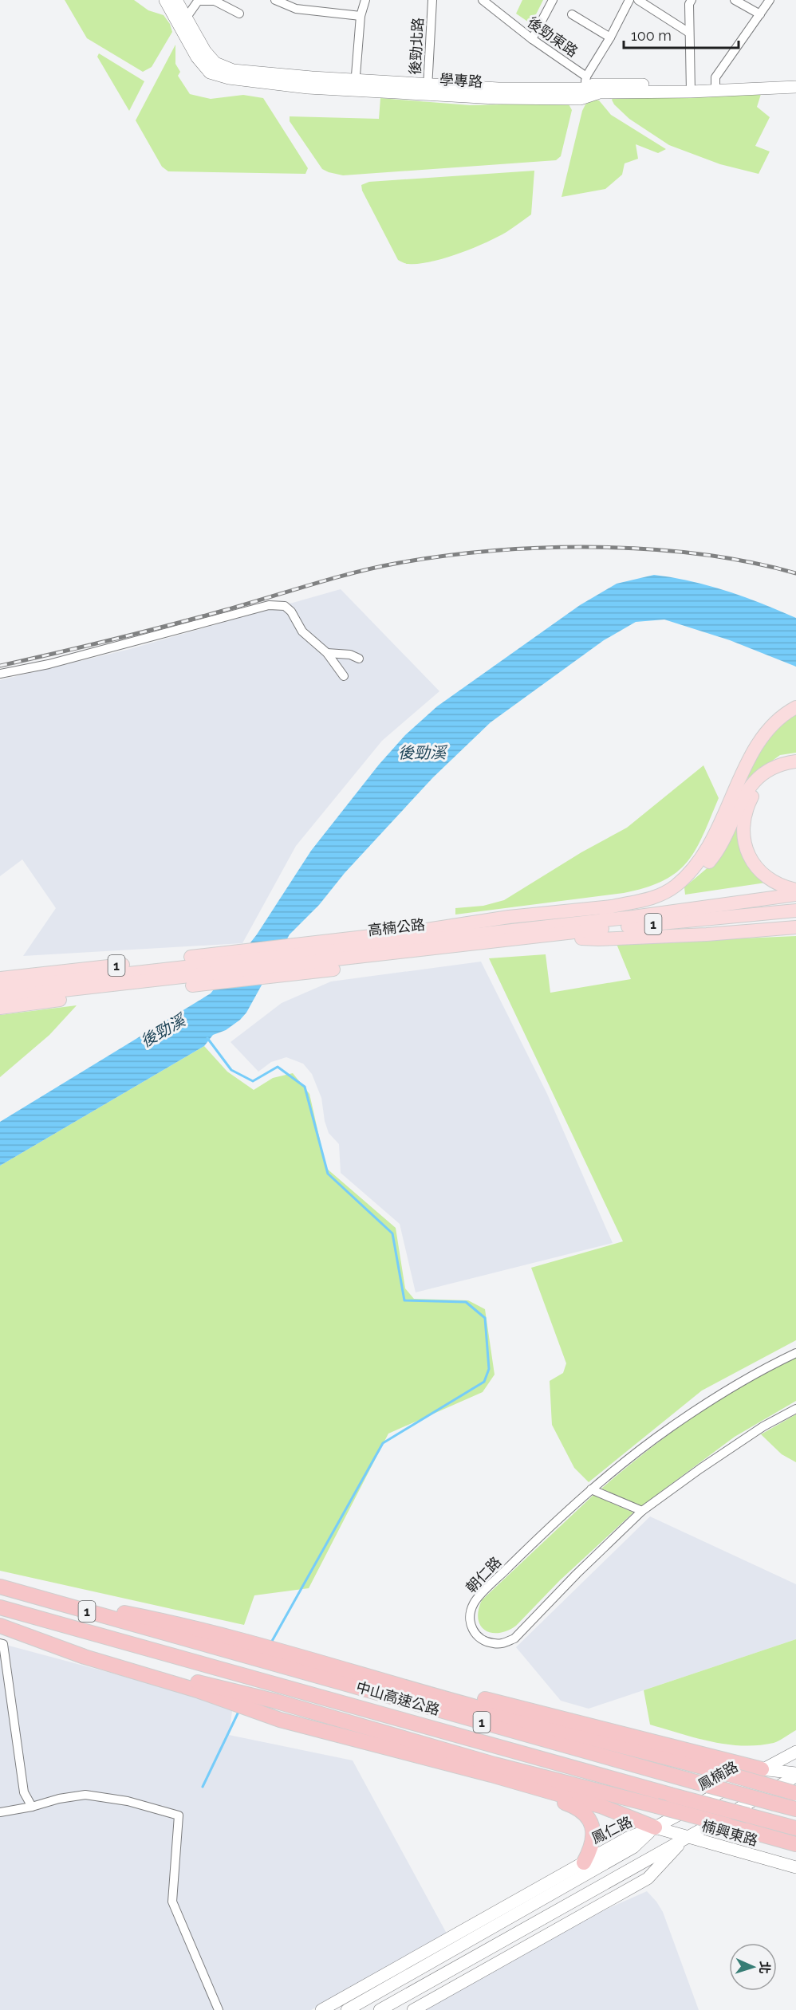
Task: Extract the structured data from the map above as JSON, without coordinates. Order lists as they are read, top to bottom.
{
  "streets": {
    "highway": ["1", "中山高速公路"],
    "main road": [
      "學專路",
      "高楠公路",
      "鳳楠路",
      "鳳仁路",
      "楠興東路"
    ],
    "street": ["後勁東路", "後勁北路", "朝仁路"]
  },
  "crossings": [
    ["後勁東路", "學專路"],
    ["後勁北路", "學專路"],
    ["鳳楠路", "鳳仁路"],
    ["鳳楠路", "楠興東路"],
    ["鳳仁路", "楠興東路"]
  ],
  "water": ["後勁溪"],
  "scale_bar": "100 m",
  "north": "right"
}
